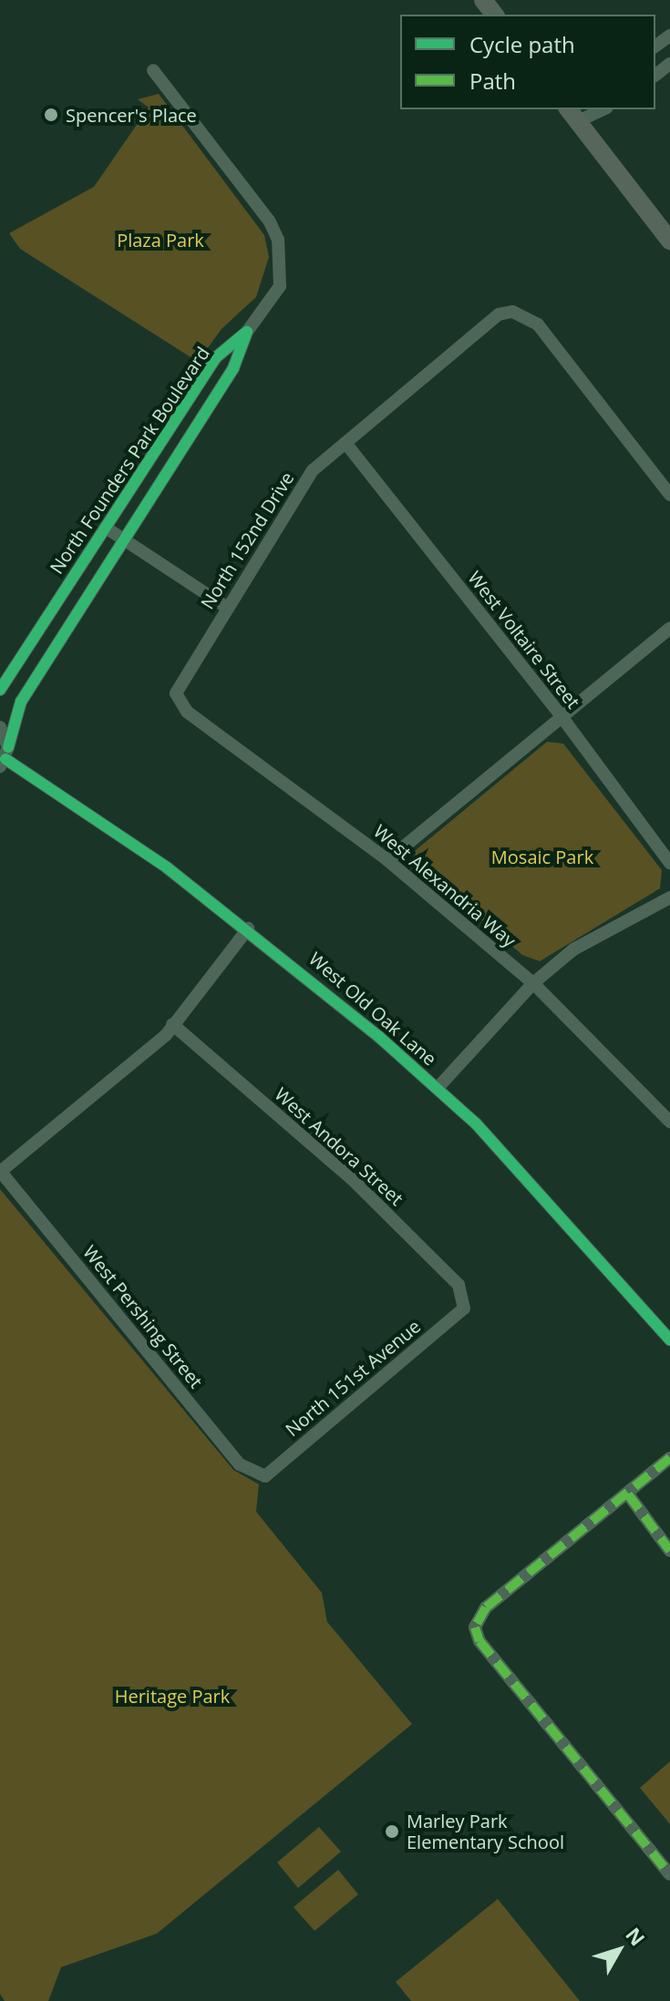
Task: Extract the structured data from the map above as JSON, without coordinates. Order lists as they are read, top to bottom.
{
  "streets": {
    "street": [
      "North Founders Park Boulevard",
      "North 152nd Drive",
      "West Voltaire Street",
      "West Alexandria Way",
      "West Old Oak Lane",
      "West Andora Street",
      "West Pershing Street",
      "North 151st Avenue"
    ]
  },
  "crossings": [
    ["North Founders Park Boulevard", "West Old Oak Lane"],
    ["North 152nd Drive", "West Voltaire Street"],
    ["North 152nd Drive", "West Alexandria Way"],
    ["West Andora Street", "North 151st Avenue"],
    ["West Pershing Street", "North 151st Avenue"]
  ],
  "parks": ["Plaza Park", "Mosaic Park", "Heritage Park"],
  "places": ["Spencer's Place", "Marley Park Elementary School"],
  "legend": ["Cycle path", "Path"],
  "north": "top right"
}
